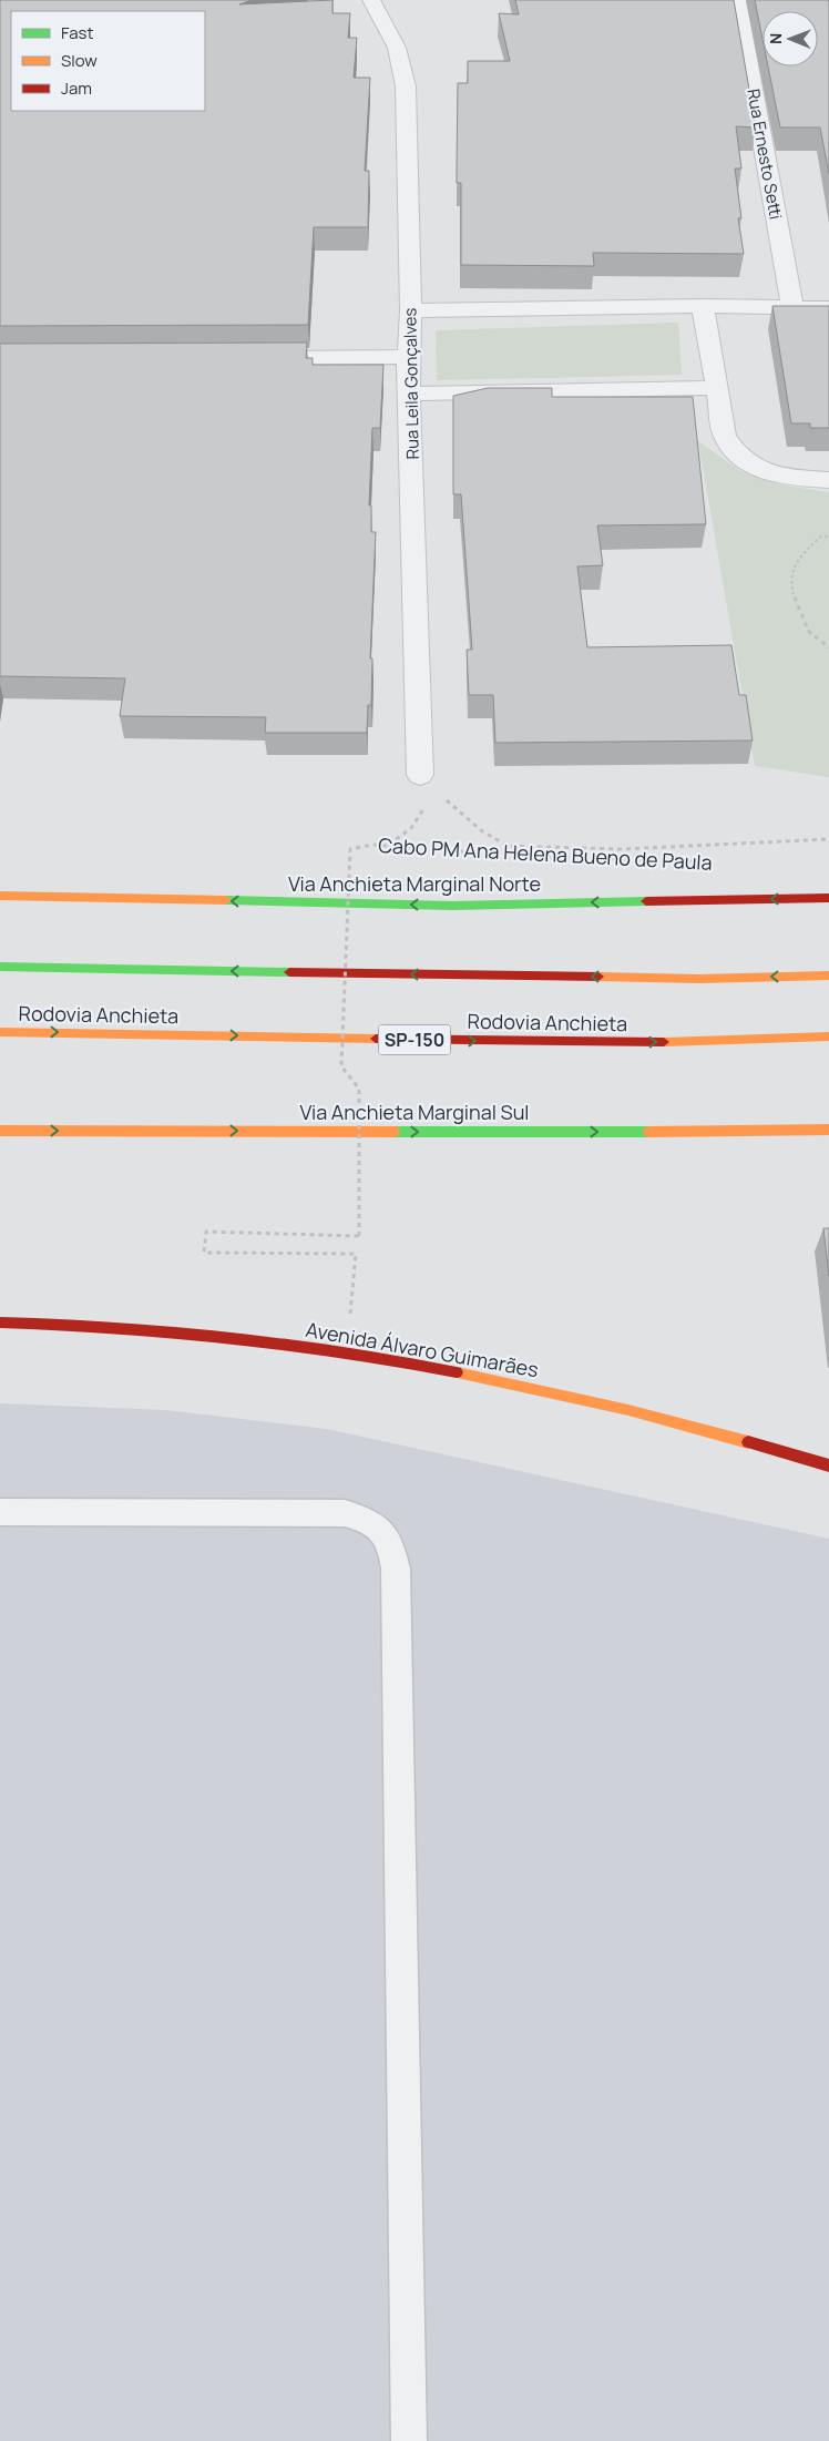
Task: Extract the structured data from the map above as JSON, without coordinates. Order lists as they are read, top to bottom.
{
  "streets": {
    "main road": [
      "Via Anchieta Marginal Norte",
      "Rodovia Anchieta",
      "SP-150",
      "Via Anchieta Marginal Sul",
      "Avenida Álvaro Guimarães"
    ],
    "street": ["Rua Ernesto Setti", "Rua Leila Gonçalves"],
    "path": ["Cabo PM Ana Helena Bueno de Paula"]
  },
  "crossings": [
    ["Cabo PM Ana Helena Bueno de Paula", "Avenida Álvaro Guimarães"]
  ],
  "one_way": ["Via Anchieta Marginal Sul"],
  "legend": ["Fast", "Slow", "Jam"],
  "north": "left"
}
